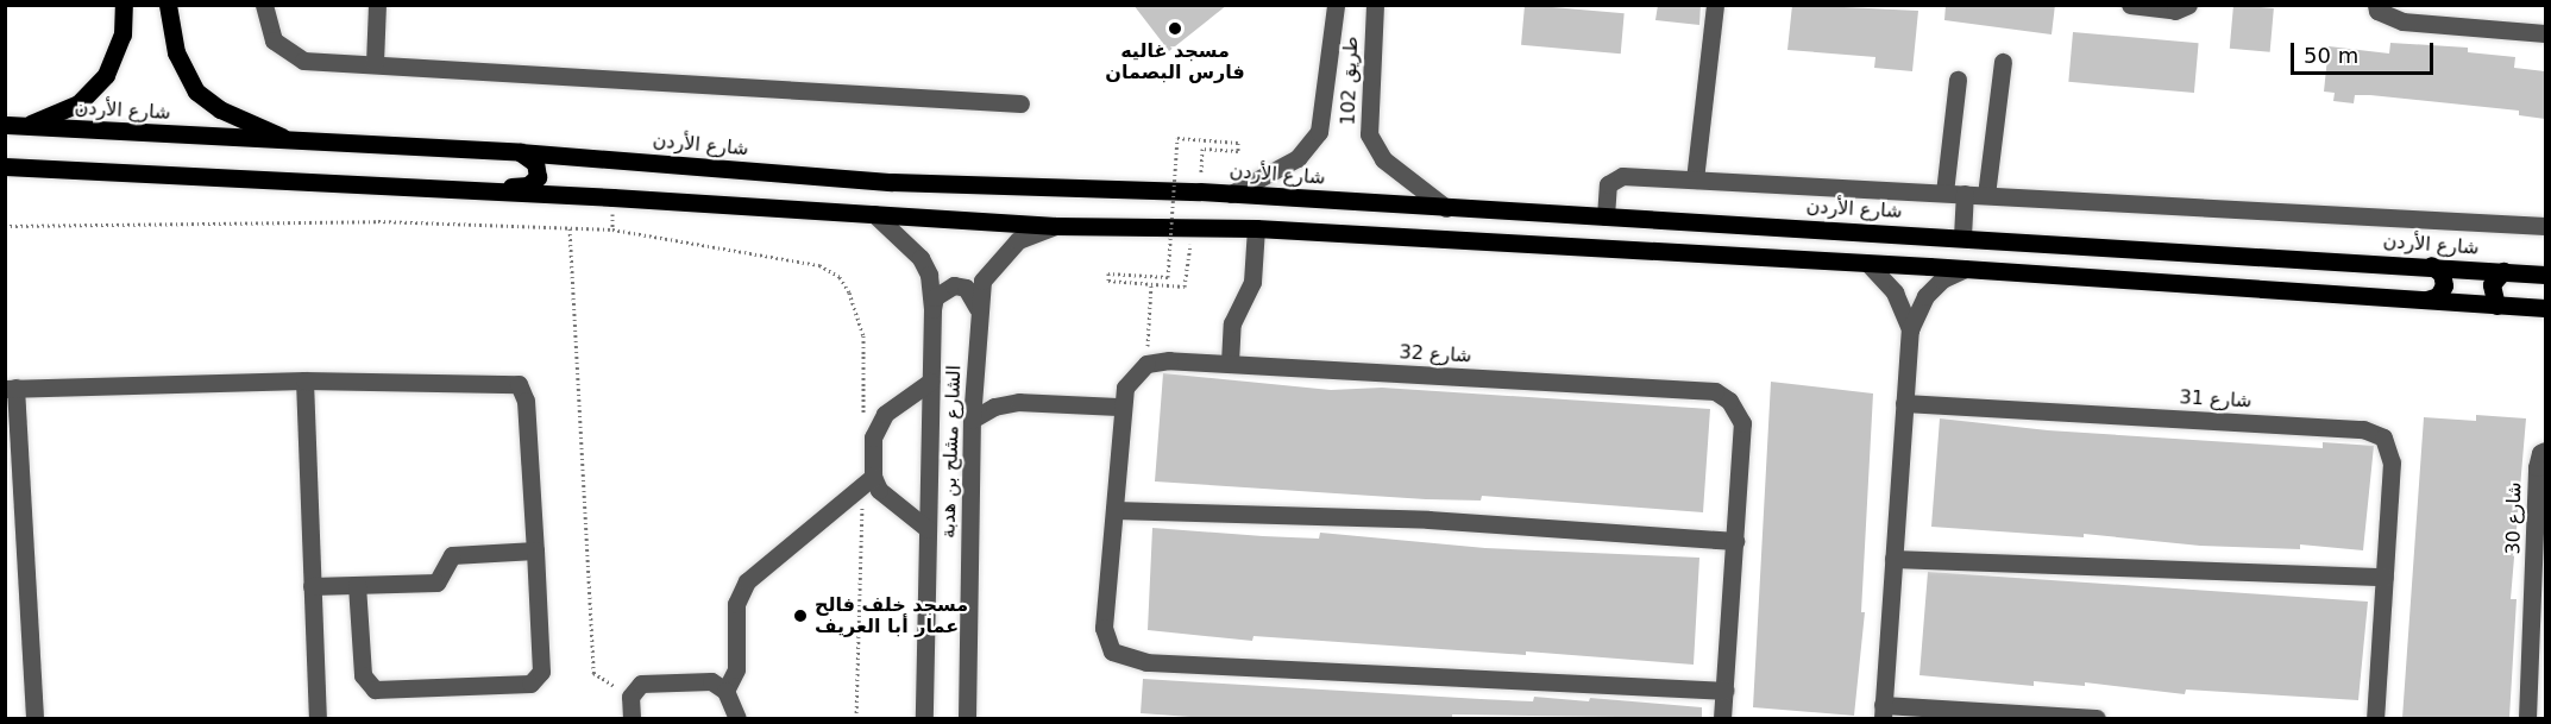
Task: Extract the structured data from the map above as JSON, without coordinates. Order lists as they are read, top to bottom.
{
  "streets": {
    "main road": ["شارع الأردن"],
    "street": [
      "طريق 102",
      "شارع 32",
      "شارع 31",
      "الشارع مشلح بن هدبة",
      "شارع 30"
    ]
  },
  "crossings": [
    ["طريق 102", "شارع الأردن"]
  ],
  "places": ["مسجد غاليه فارس البصمان", "مسجد خلف فالح عمار أبا العريف"],
  "scale_bar": "50 m"
}
